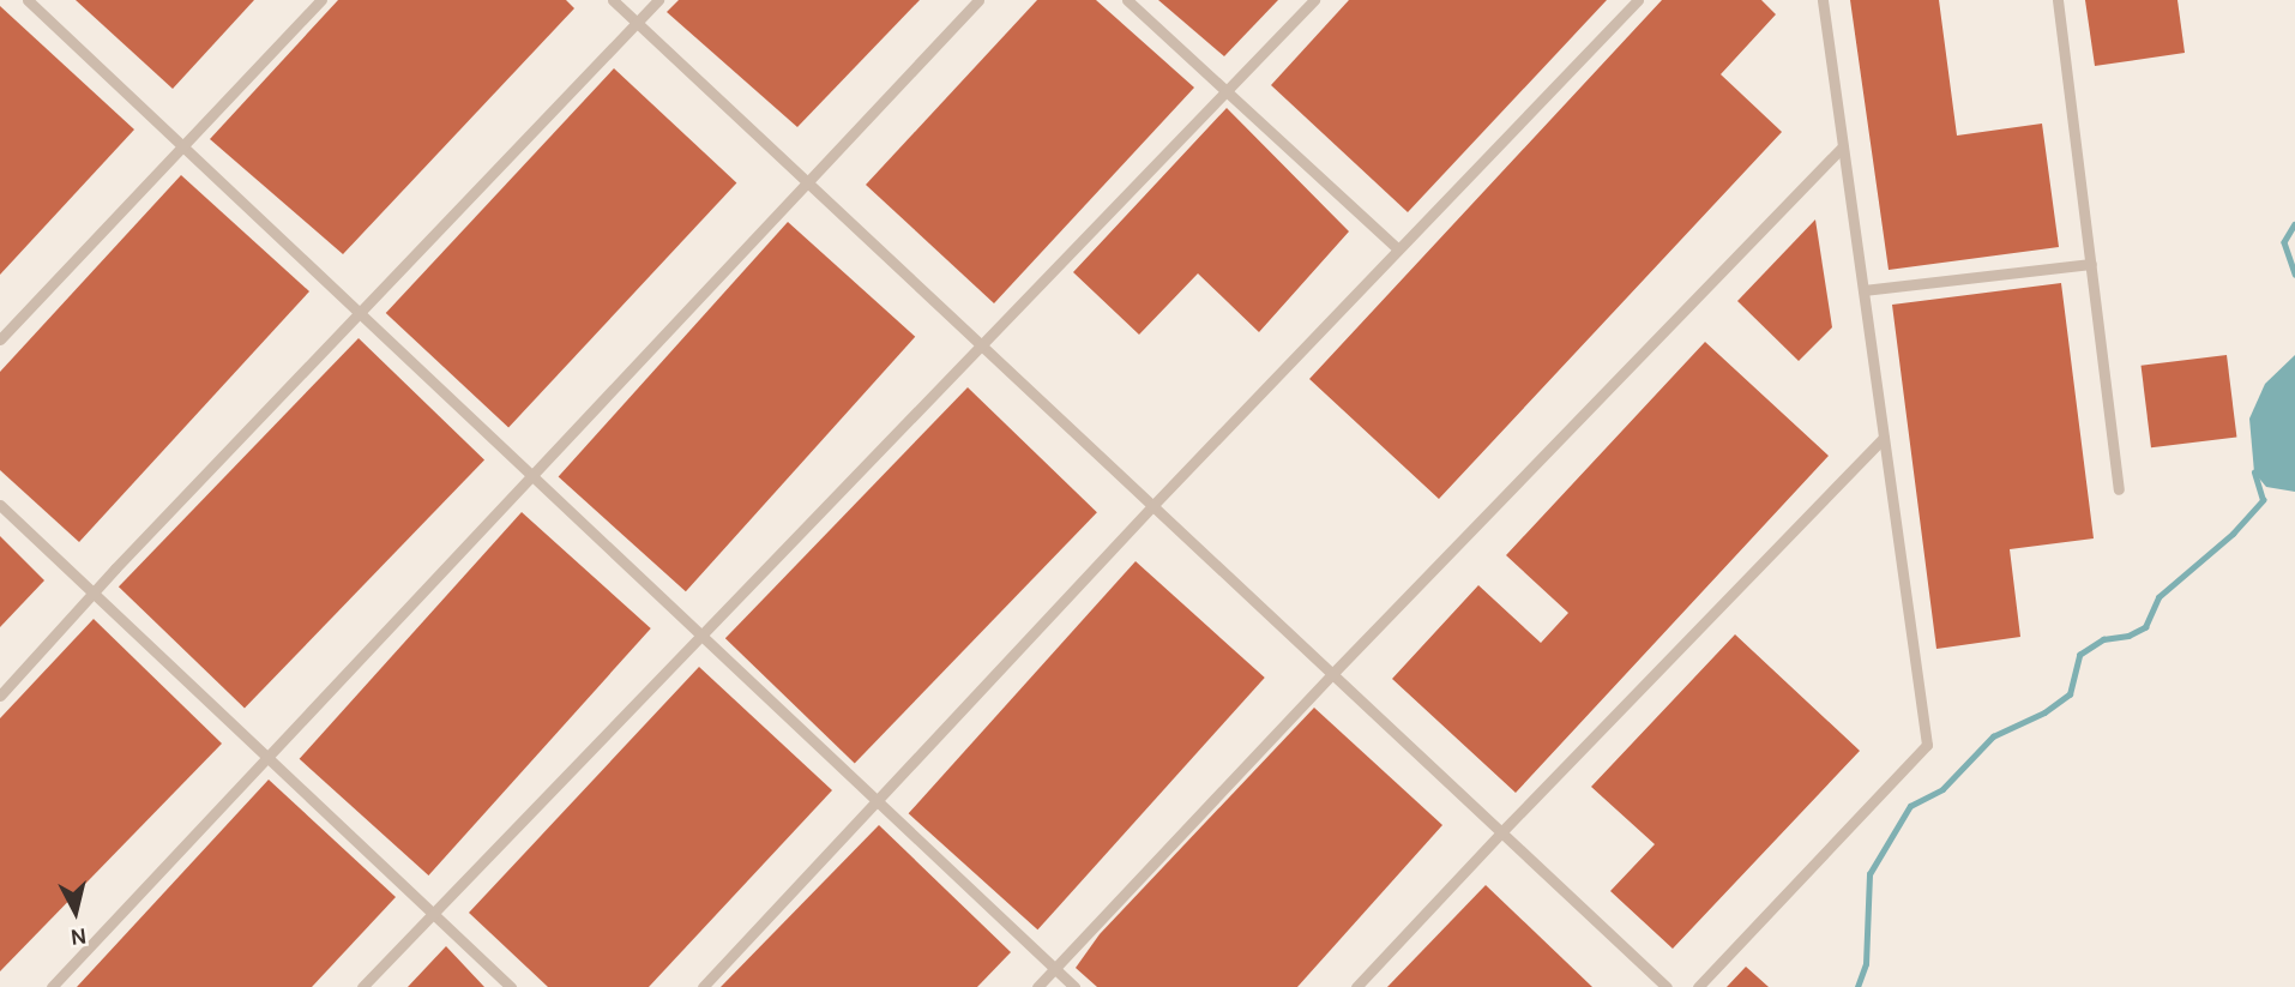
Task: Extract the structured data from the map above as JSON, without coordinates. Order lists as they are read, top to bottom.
{
  "north": "bottom"
}
